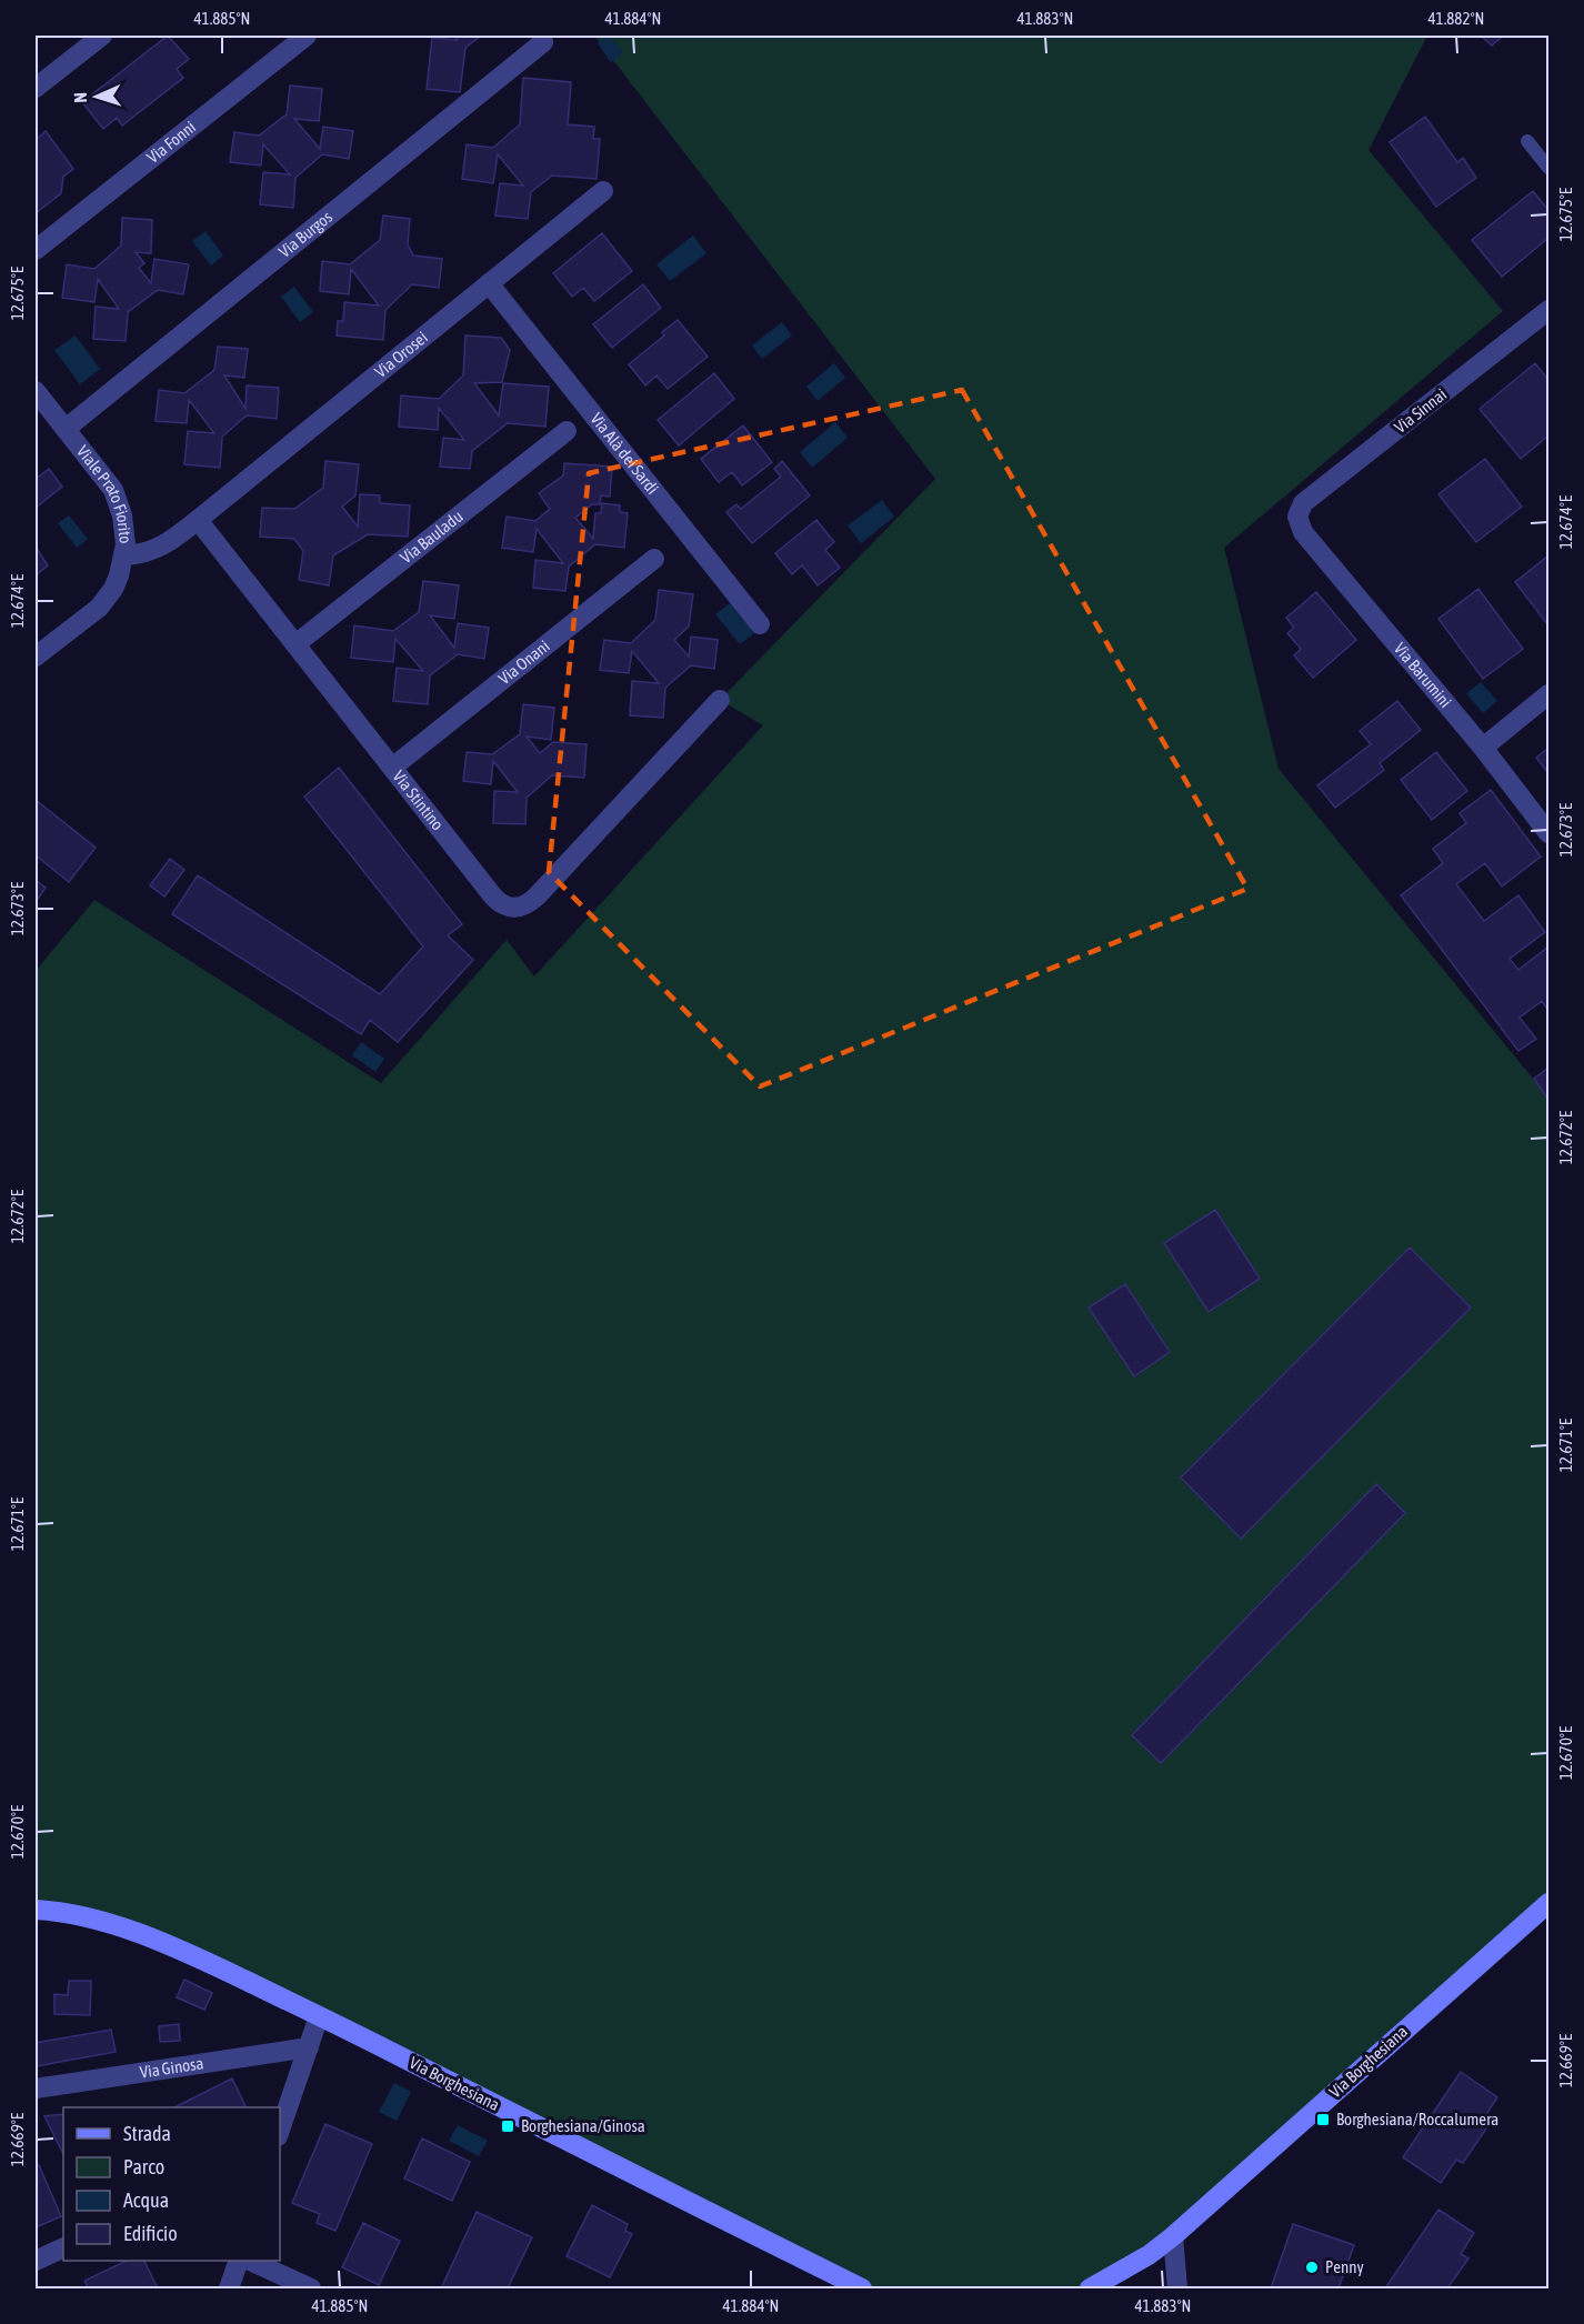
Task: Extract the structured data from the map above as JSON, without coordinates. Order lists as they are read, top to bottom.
{
  "streets": {
    "street": [
      "Via Fonni",
      "Via Burgos",
      "Via Orosei",
      "Via Sinnai",
      "Via Alà dei Sardi",
      "Viale Prato Fiorito",
      "Via Bauladu",
      "Via Onani",
      "Via Barumini",
      "Via Stintino",
      "Via Borghesiana",
      "Via Ginosa"
    ]
  },
  "crossings": [
    ["Via Burgos", "Viale Prato Fiorito"],
    ["Via Orosei", "Via Alà dei Sardi"],
    ["Via Orosei", "Via Stintino"],
    ["Via Sinnai", "Via Barumini"],
    ["Via Bauladu", "Via Stintino"],
    ["Via Onani", "Via Stintino"]
  ],
  "places": {
    "transit": ["Borghesiana/Roccalumera", "Borghesiana/Ginosa"],
    "other": ["Penny"]
  },
  "legend": [
    "Strada",
    "Parco",
    "Acqua",
    "Edificio"
  ],
  "north": "left",
  "coordinates": [
    "41.885°N",
    "41.884°N",
    "41.883°N",
    "41.882°N",
    "12.675°E",
    "12.674°E",
    "12.673°E",
    "12.672°E",
    "12.671°E",
    "12.670°E",
    "12.669°E"
  ]
}
